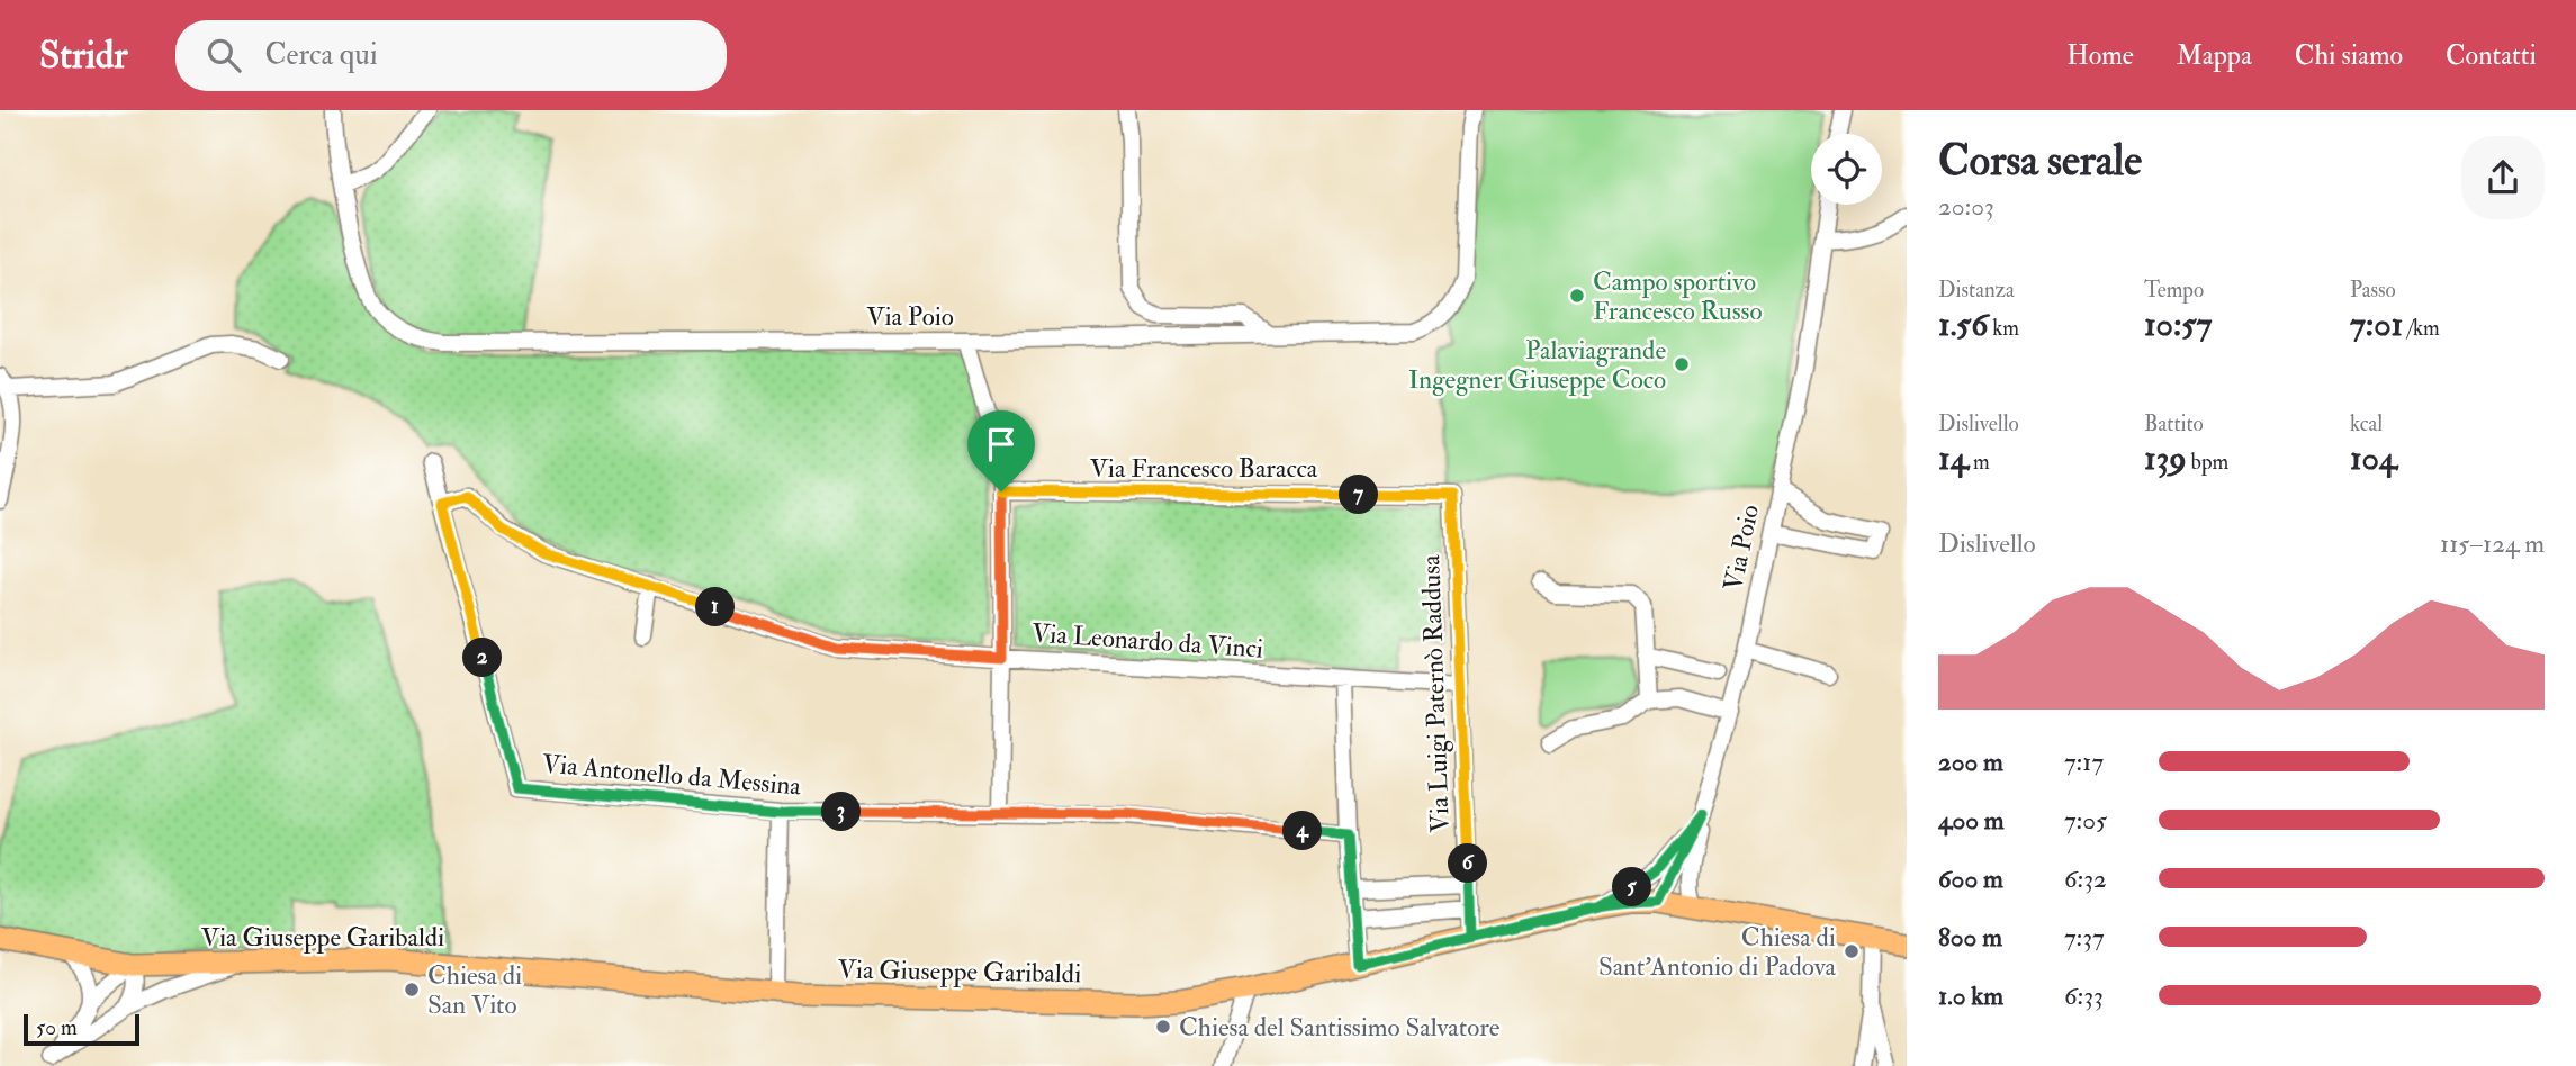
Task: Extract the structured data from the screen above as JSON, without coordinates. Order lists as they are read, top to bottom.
{
  "streets": {
    "main road": ["Via Giuseppe Garibaldi"],
    "street": [
      "Via Poio",
      "Via Francesco Baracca",
      "Via Leonardo da Vinci",
      "Via Luigi Paternò Raddusa",
      "Via Antonello da Messina"
    ]
  },
  "crossings": [
    ["Via Poio", "Via Giuseppe Garibaldi"],
    ["Via Francesco Baracca", "Via Luigi Paternò Raddusa"],
    ["Via Leonardo da Vinci", "Via Luigi Paternò Raddusa"],
    ["Via Leonardo da Vinci", "Via Antonello da Messina"],
    ["Via Luigi Paternò Raddusa", "Via Giuseppe Garibaldi"]
  ],
  "places": [
    "Campo sportivo Francesco Russo",
    "Palaviagrande Ingegner Giuseppe Coco",
    "Chiesa di Sant'Antonio di Padova",
    "Chiesa di San Vito",
    "Chiesa del Santissimo Salvatore"
  ],
  "scale_bar": "50 m",
  "page": {
    "header": "Stridr",
    "search": "Cerca qui",
    "nav": [
      "Home",
      "Mappa",
      "Chi siamo",
      "Contatti"
    ],
    "heading": ["Corsa serale", "20:03"],
    "stats": [
      ["Distanza", "1.56 km"],
      ["Tempo", "10:57"],
      ["Passo", "7:01 /km"],
      ["Dislivello", "14 m"],
      ["Battito", "139 bpm"],
      ["kcal", "104"]
    ],
    "pins": [
      "7",
      "1",
      "2",
      "3",
      "4",
      "6",
      "5"
    ],
    "chart": ["Dislivello", "115–124 m"],
    "list": [
      {
        "name": "200 m",
        "note": "7:17"
      },
      {
        "name": "400 m",
        "note": "7:05"
      },
      {
        "name": "600 m",
        "note": "6:32"
      },
      {
        "name": "800 m",
        "note": "7:37"
      },
      {
        "name": "1.0 km",
        "note": "6:33"
      }
    ],
    "scale": "50 m"
  }
}
